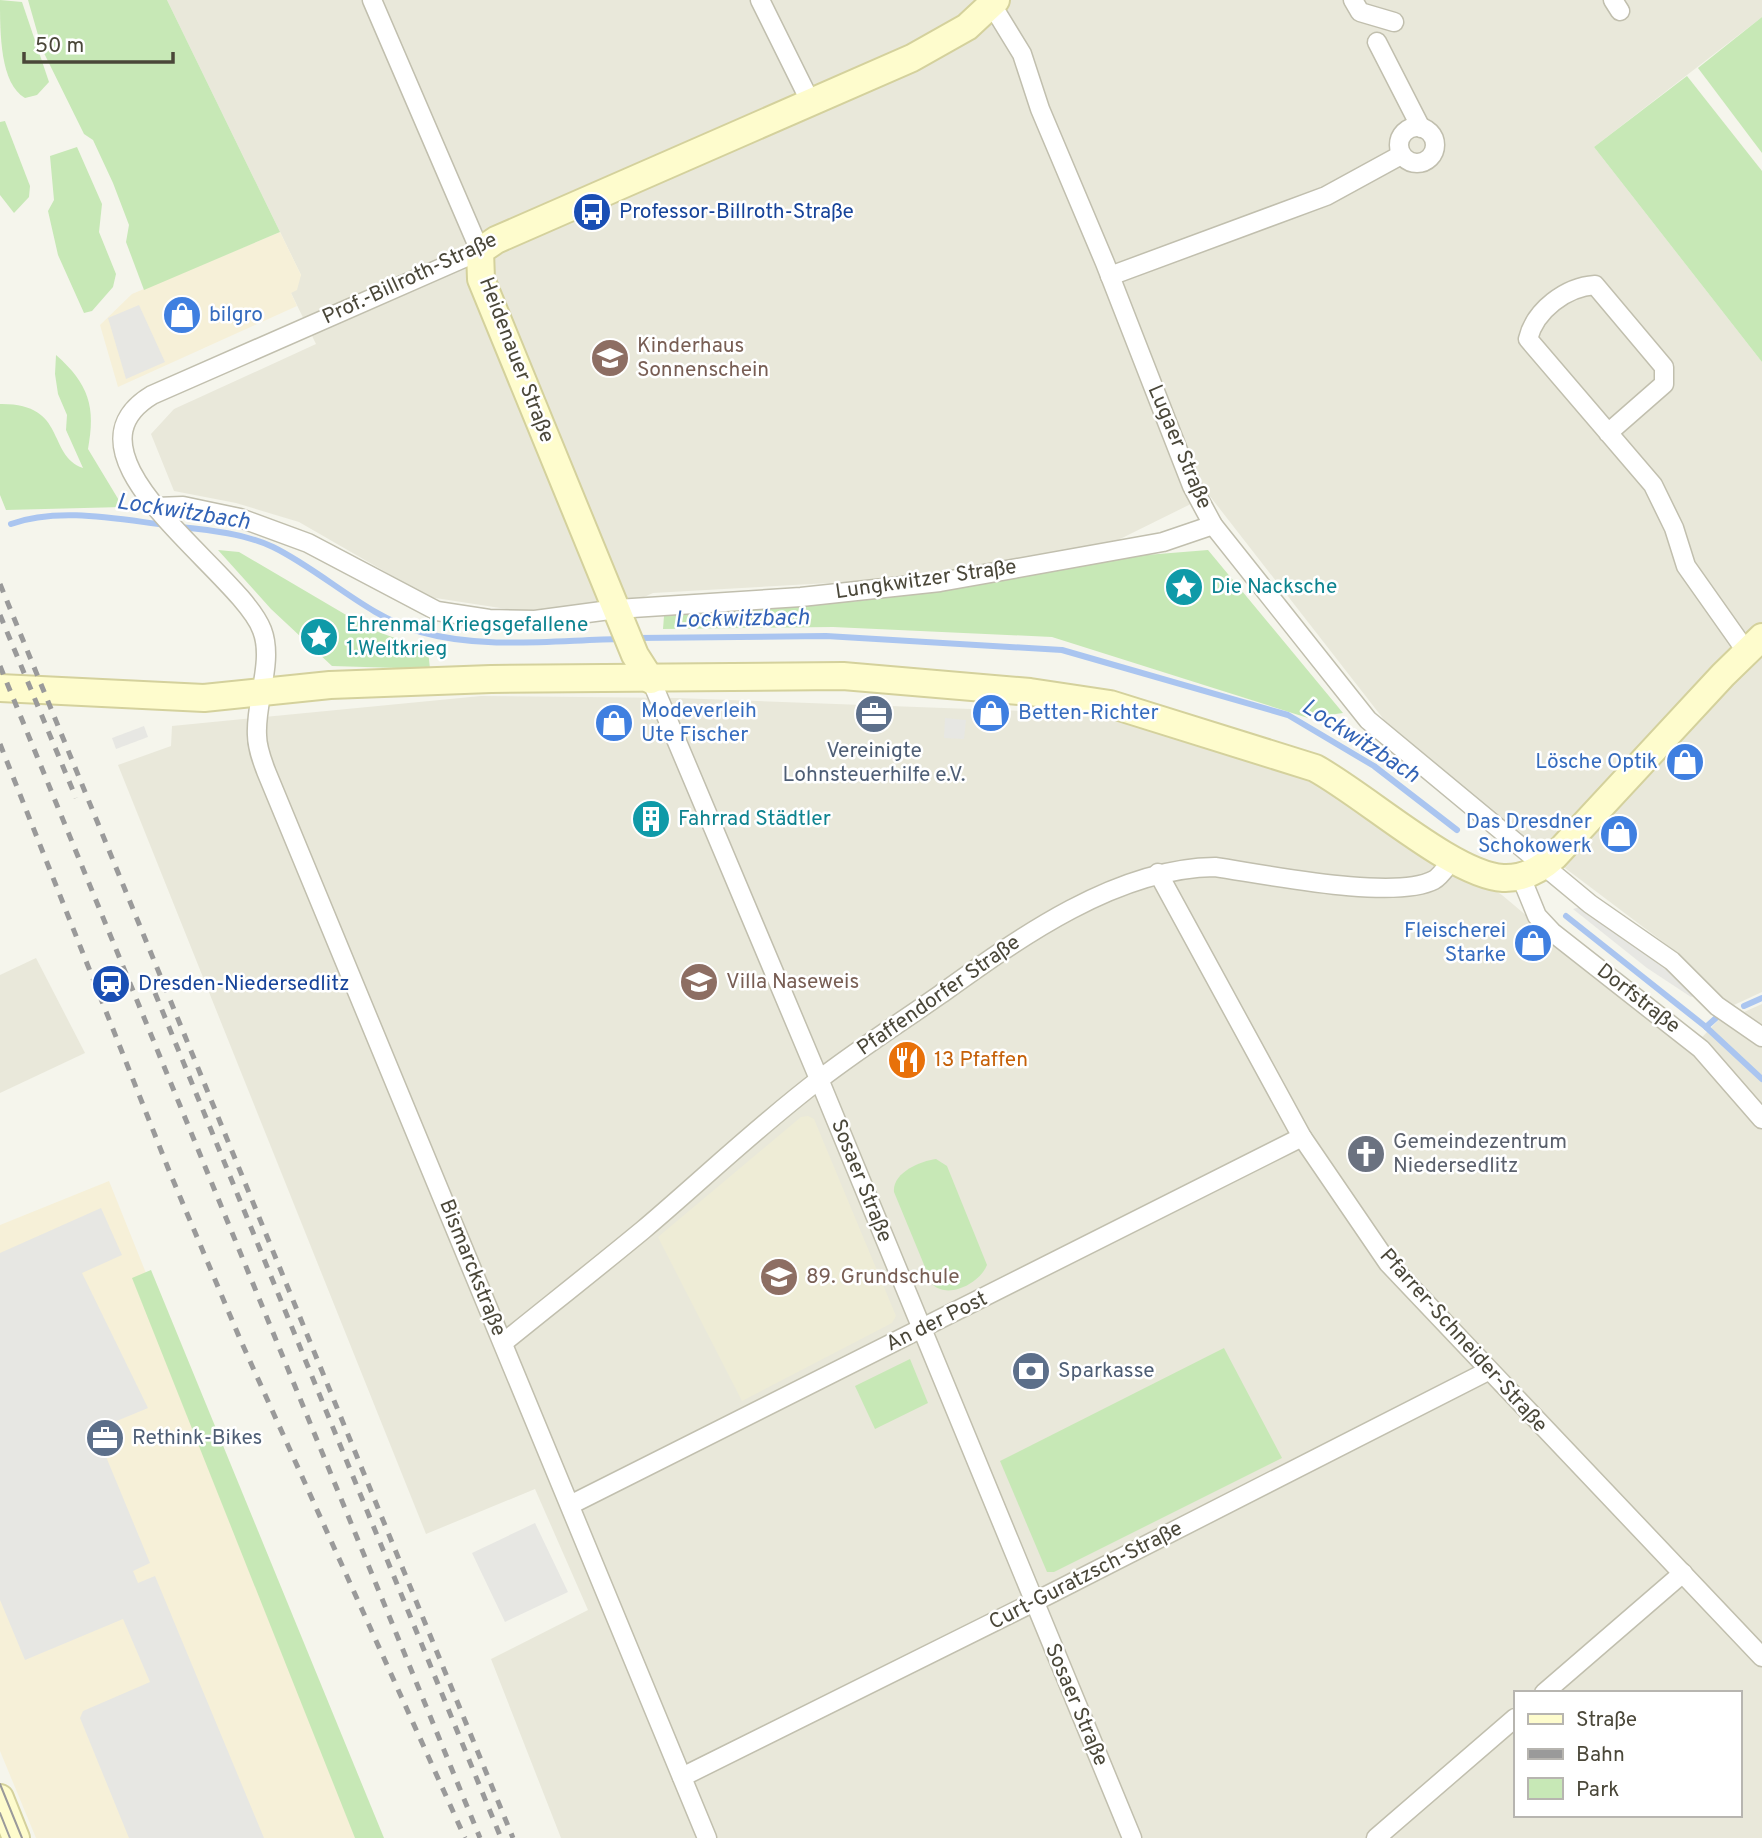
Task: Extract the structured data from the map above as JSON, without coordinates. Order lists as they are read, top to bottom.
{
  "streets": {
    "street": [
      "Prof.-Billroth-Straße",
      "Heidenauer Straße",
      "Lugaer Straße",
      "Lungkwitzer Straße",
      "Pfaffendorfer Straße",
      "Dorfstraße",
      "Sosaer Straße",
      "Bismarckstraße",
      "An der Post",
      "Pfarrer-Schneider-Straße",
      "Curt-Guratzsch-Straße"
    ]
  },
  "crossings": [
    ["Prof.-Billroth-Straße", "Heidenauer Straße"],
    ["Prof.-Billroth-Straße", "Lugaer Straße"],
    ["Prof.-Billroth-Straße", "Lungkwitzer Straße"],
    ["Prof.-Billroth-Straße", "Bismarckstraße"],
    ["Heidenauer Straße", "Lungkwitzer Straße"],
    ["Heidenauer Straße", "Sosaer Straße"],
    ["Lugaer Straße", "Lungkwitzer Straße"],
    ["Lugaer Straße", "Dorfstraße"],
    ["Pfaffendorfer Straße", "Sosaer Straße"],
    ["Pfaffendorfer Straße", "Bismarckstraße"],
    ["Pfaffendorfer Straße", "Pfarrer-Schneider-Straße"],
    ["Sosaer Straße", "An der Post"],
    ["Sosaer Straße", "Curt-Guratzsch-Straße"],
    ["Bismarckstraße", "An der Post"],
    ["Bismarckstraße", "Curt-Guratzsch-Straße"],
    ["An der Post", "Pfarrer-Schneider-Straße"],
    ["Pfarrer-Schneider-Straße", "Curt-Guratzsch-Straße"]
  ],
  "water": ["Lockwitzbach"],
  "places": {
    "bus stop": ["Professor-Billroth-Straße"],
    "shop": [
      "bilgro",
      "Betten-Richter",
      "Modeverleih Ute Fischer",
      "Lösche Optik",
      "Das Dresdner Schokowerk",
      "Fleischerei Starke"
    ],
    "school or university": ["Kinderhaus Sonnenschein", "Villa Naseweis", "89. Grundschule"],
    "place": ["Die Nacksche", "Ehrenmal Kriegsgefallene 1.Weltkrieg"],
    "office": ["Vereinigte Lohnsteuerhilfe e.V.", "Rethink-Bikes"],
    "building": ["Fahrrad Städtler"],
    "station": ["Dresden-Niedersedlitz"],
    "restaurant": ["13 Pfaffen"],
    "church": ["Gemeindezentrum Niedersedlitz"],
    "bank": ["Sparkasse"]
  },
  "legend": ["Straße", "Bahn", "Park"],
  "scale_bar": "50 m"
}
